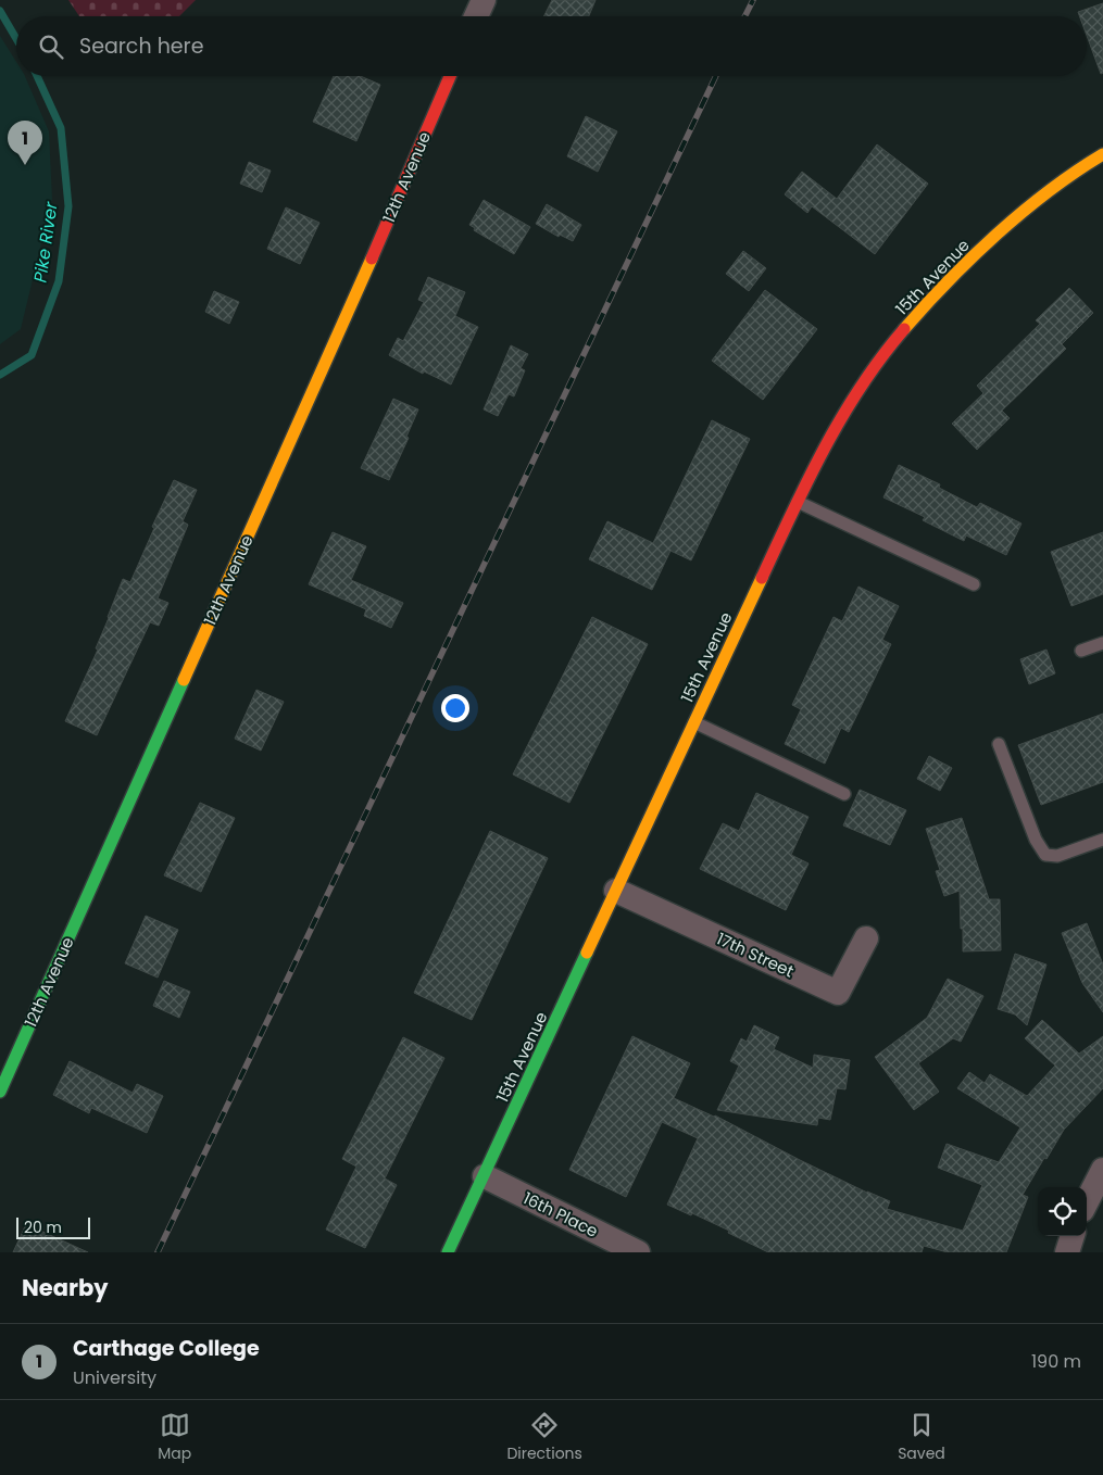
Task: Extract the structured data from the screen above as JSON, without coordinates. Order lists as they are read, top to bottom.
{
  "streets": {
    "street": [
      "12th Avenue",
      "15th Avenue",
      "17th Street",
      "16th Place"
    ]
  },
  "crossings": [
    ["15th Avenue", "17th Street"],
    ["15th Avenue", "16th Place"]
  ],
  "water": ["Pike River"],
  "scale_bar": "20 m",
  "page": {
    "search": "Search here",
    "pins": "1",
    "scale": "20 m",
    "heading": "Nearby",
    "list": [
      {
        "mark": "1",
        "name": "Carthage College",
        "note": "University",
        "value": "190 m"
      }
    ],
    "nav": ["Map", "Directions", "Saved"]
  }
}
